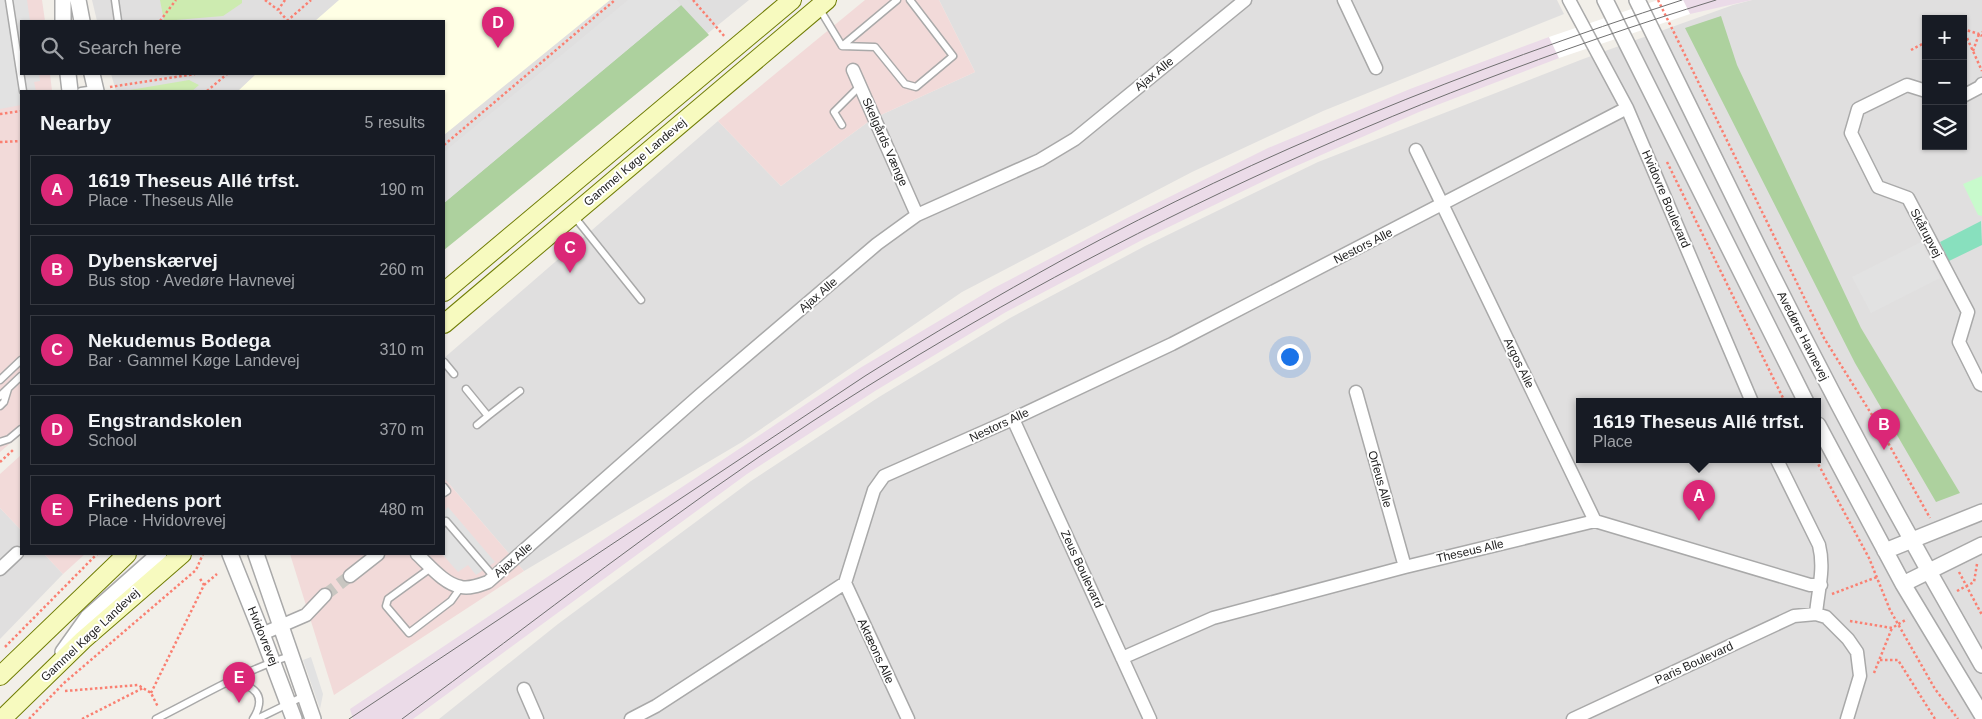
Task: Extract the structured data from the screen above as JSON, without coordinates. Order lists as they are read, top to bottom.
{
  "streets": {
    "main road": ["Gammel Køge Landevej"],
    "street": [
      "Ajax Alle",
      "Skelgårds Vænge",
      "Hvidovre Boulevard",
      "Skårupvej",
      "Nestors Alle",
      "Avedøre Havnevej",
      "Argos Alle",
      "Orfeus Alle",
      "Theseus Alle",
      "Zeus Boulevard",
      "Hvidovrevej",
      "Aktæons Alle",
      "Paris Boulevard"
    ]
  },
  "crossings": [
    ["Ajax Alle", "Skelgårds Vænge"],
    ["Hvidovre Boulevard", "Nestors Alle"],
    ["Nestors Alle", "Argos Alle"],
    ["Nestors Alle", "Zeus Boulevard"],
    ["Nestors Alle", "Aktæons Alle"],
    ["Argos Alle", "Theseus Alle"],
    ["Orfeus Alle", "Theseus Alle"],
    ["Theseus Alle", "Zeus Boulevard"]
  ],
  "page": {
    "pins": [
      "D",
      "C",
      "B",
      "A",
      "E"
    ],
    "map_buttons": ["+", "−"],
    "search": "Search here",
    "heading": ["Nearby", "5 results"],
    "list": [
      {
        "mark": "A",
        "name": "1619 Theseus Allé trfst.",
        "note": "Place · Theseus Alle",
        "value": "190 m"
      },
      {
        "mark": "B",
        "name": "Dybenskærvej",
        "note": "Bus stop · Avedøre Havnevej",
        "value": "260 m"
      },
      {
        "mark": "C",
        "name": "Nekudemus Bodega",
        "note": "Bar · Gammel Køge Landevej",
        "value": "310 m"
      },
      {
        "mark": "D",
        "name": "Engstrandskolen",
        "note": "School",
        "value": "370 m"
      },
      {
        "mark": "E",
        "name": "Frihedens port",
        "note": "Place · Hvidovrevej",
        "value": "480 m"
      }
    ],
    "popup": ["1619 Theseus Allé trfst.", "Place"]
  }
}
